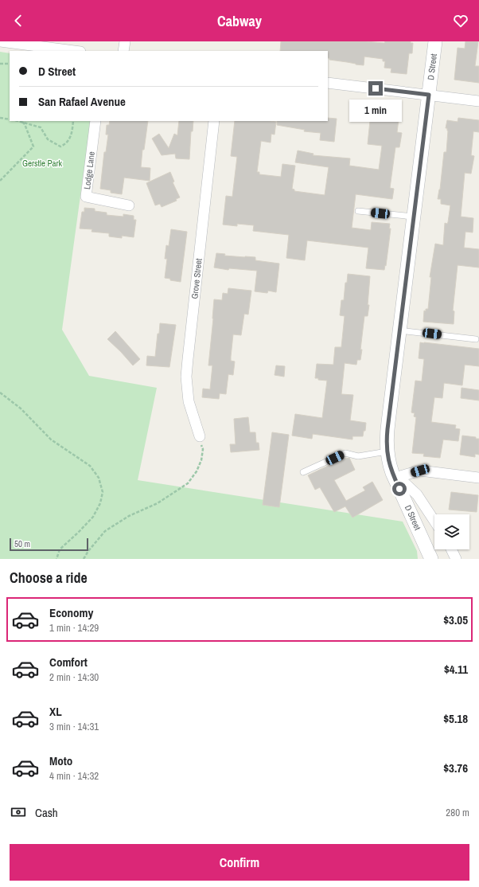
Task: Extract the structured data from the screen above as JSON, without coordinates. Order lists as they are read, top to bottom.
{
  "streets": {
    "street": ["D Street", "Lodge Lane", "Grove Street"]
  },
  "parks": ["Gerstle Park"],
  "scale_bar": "50 m",
  "page": {
    "header": "Cabway",
    "banner": ["D Street", "San Rafael Avenue"],
    "bubble": "1 min",
    "scale": "50 m",
    "heading": "Choose a ride",
    "list": [
      {
        "name": "Economy",
        "note": "1 min · 14:29",
        "value": "$3.05"
      },
      {
        "name": "Comfort",
        "note": "2 min · 14:30",
        "value": "$4.11"
      },
      {
        "name": "XL",
        "note": "3 min · 14:31",
        "value": "$5.18"
      },
      {
        "name": "Moto",
        "note": "4 min · 14:32",
        "value": "$3.76"
      }
    ],
    "pay": ["Cash", "280 m"],
    "buttons": "Confirm"
  }
}
